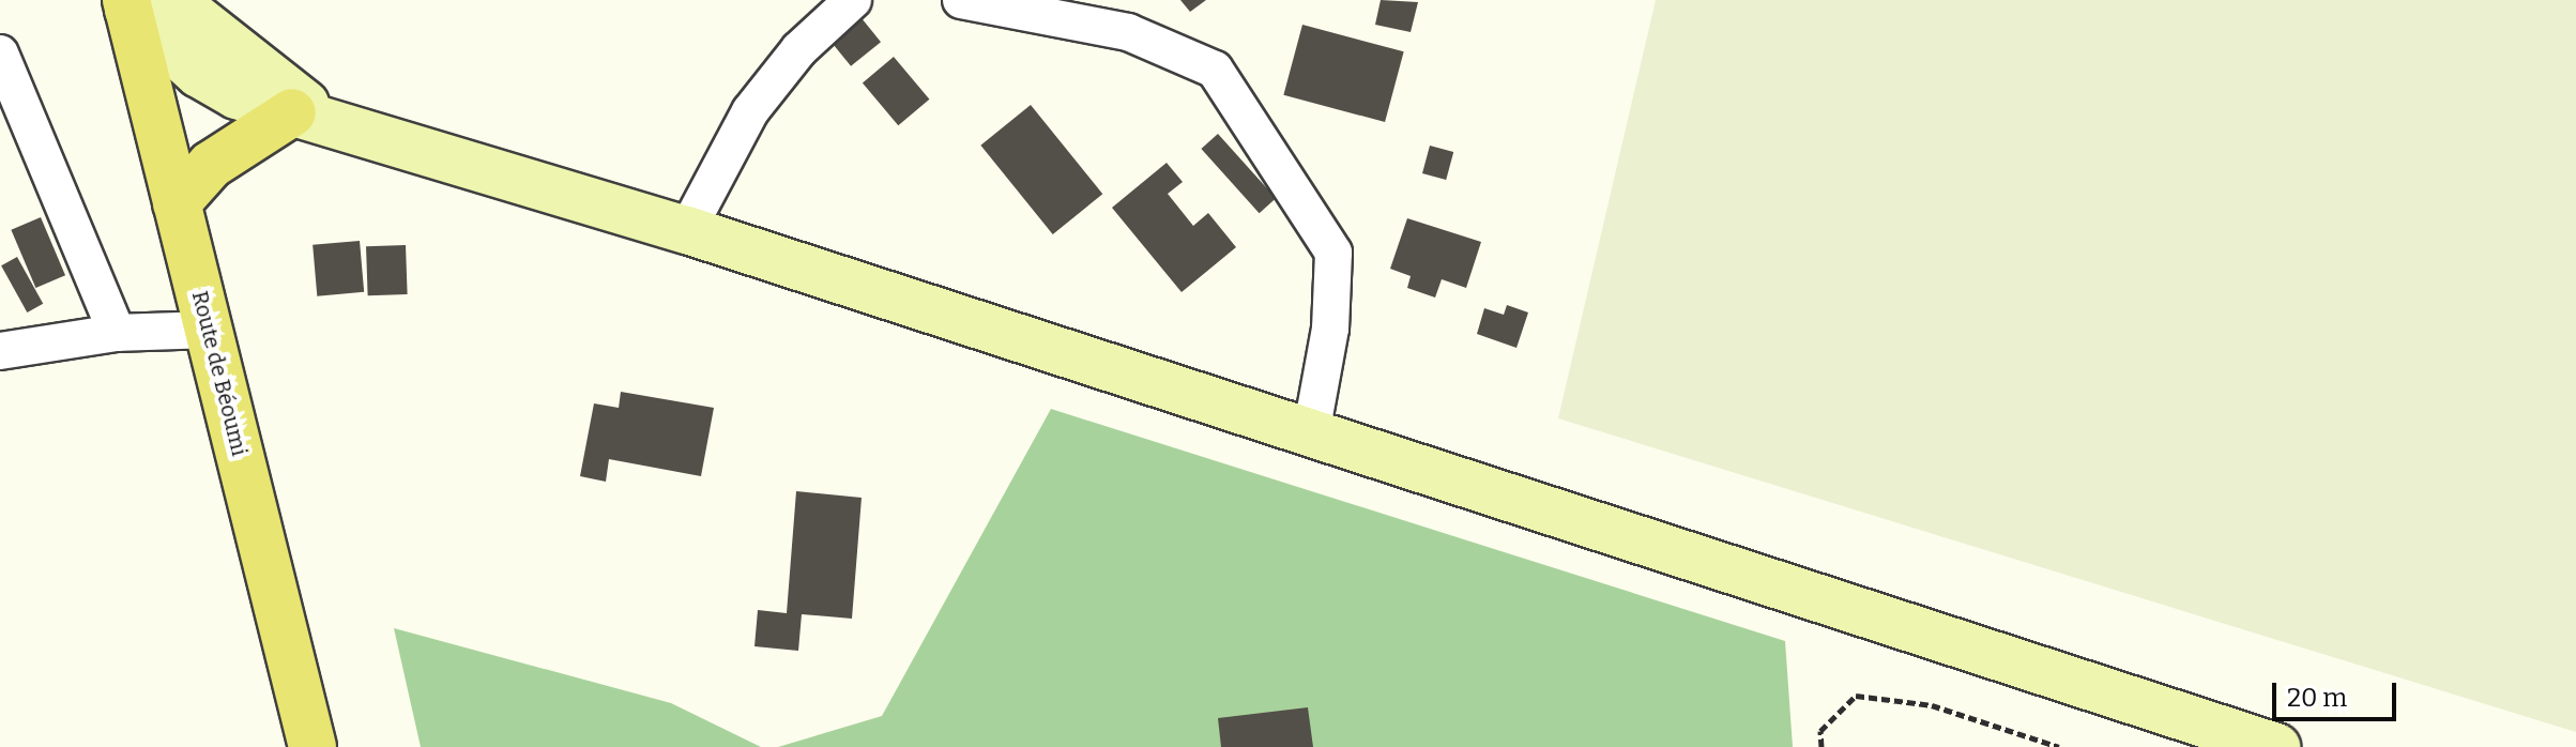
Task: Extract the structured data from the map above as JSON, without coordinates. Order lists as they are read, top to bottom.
{
  "streets": {
    "main road": ["Route de Béoumi"]
  },
  "scale_bar": "20 m"
}
